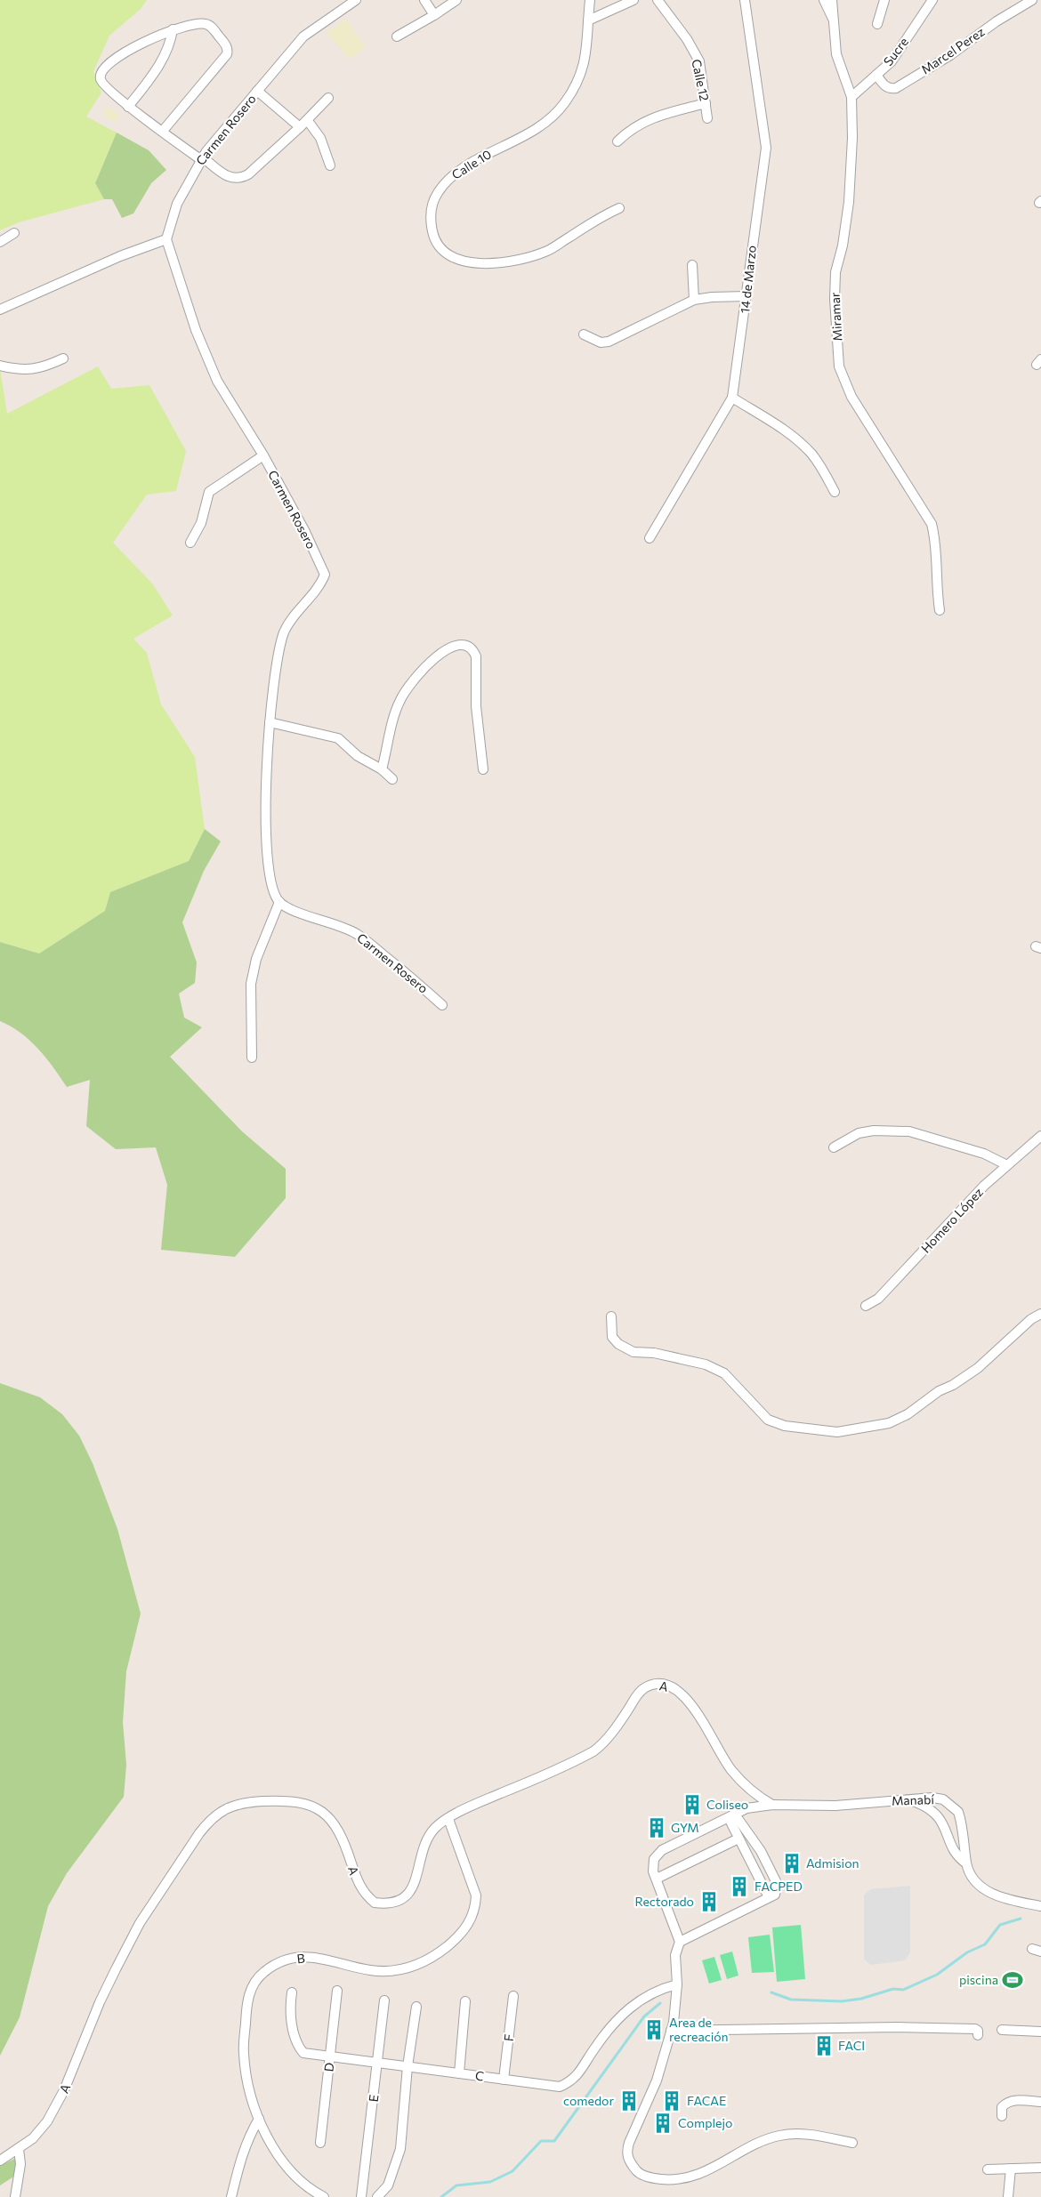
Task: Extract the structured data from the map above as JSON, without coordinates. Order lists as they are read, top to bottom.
{
  "streets": {
    "street": [
      "Marcel Perez",
      "Sucre",
      "Calle 12",
      "Carmen Rosero",
      "Calle 10",
      "14 de Marzo",
      "Miramar",
      "Homero López",
      "A",
      "Manabí",
      "B",
      "F",
      "D",
      "C",
      "E"
    ]
  },
  "crossings": [
    ["Marcel Perez", "Sucre"],
    ["Sucre", "Miramar"],
    ["A", "Manabí"],
    ["A", "B"],
    ["F", "C"],
    ["D", "C"],
    ["C", "E"]
  ],
  "places": {
    "building": [
      "Coliseo",
      "GYM",
      "Admision",
      "FACPED",
      "Rectorado",
      "Area de recreación",
      "FACI",
      "comedor",
      "FACAE",
      "Complejo"
    ],
    "sports": ["piscina"]
  }
}
